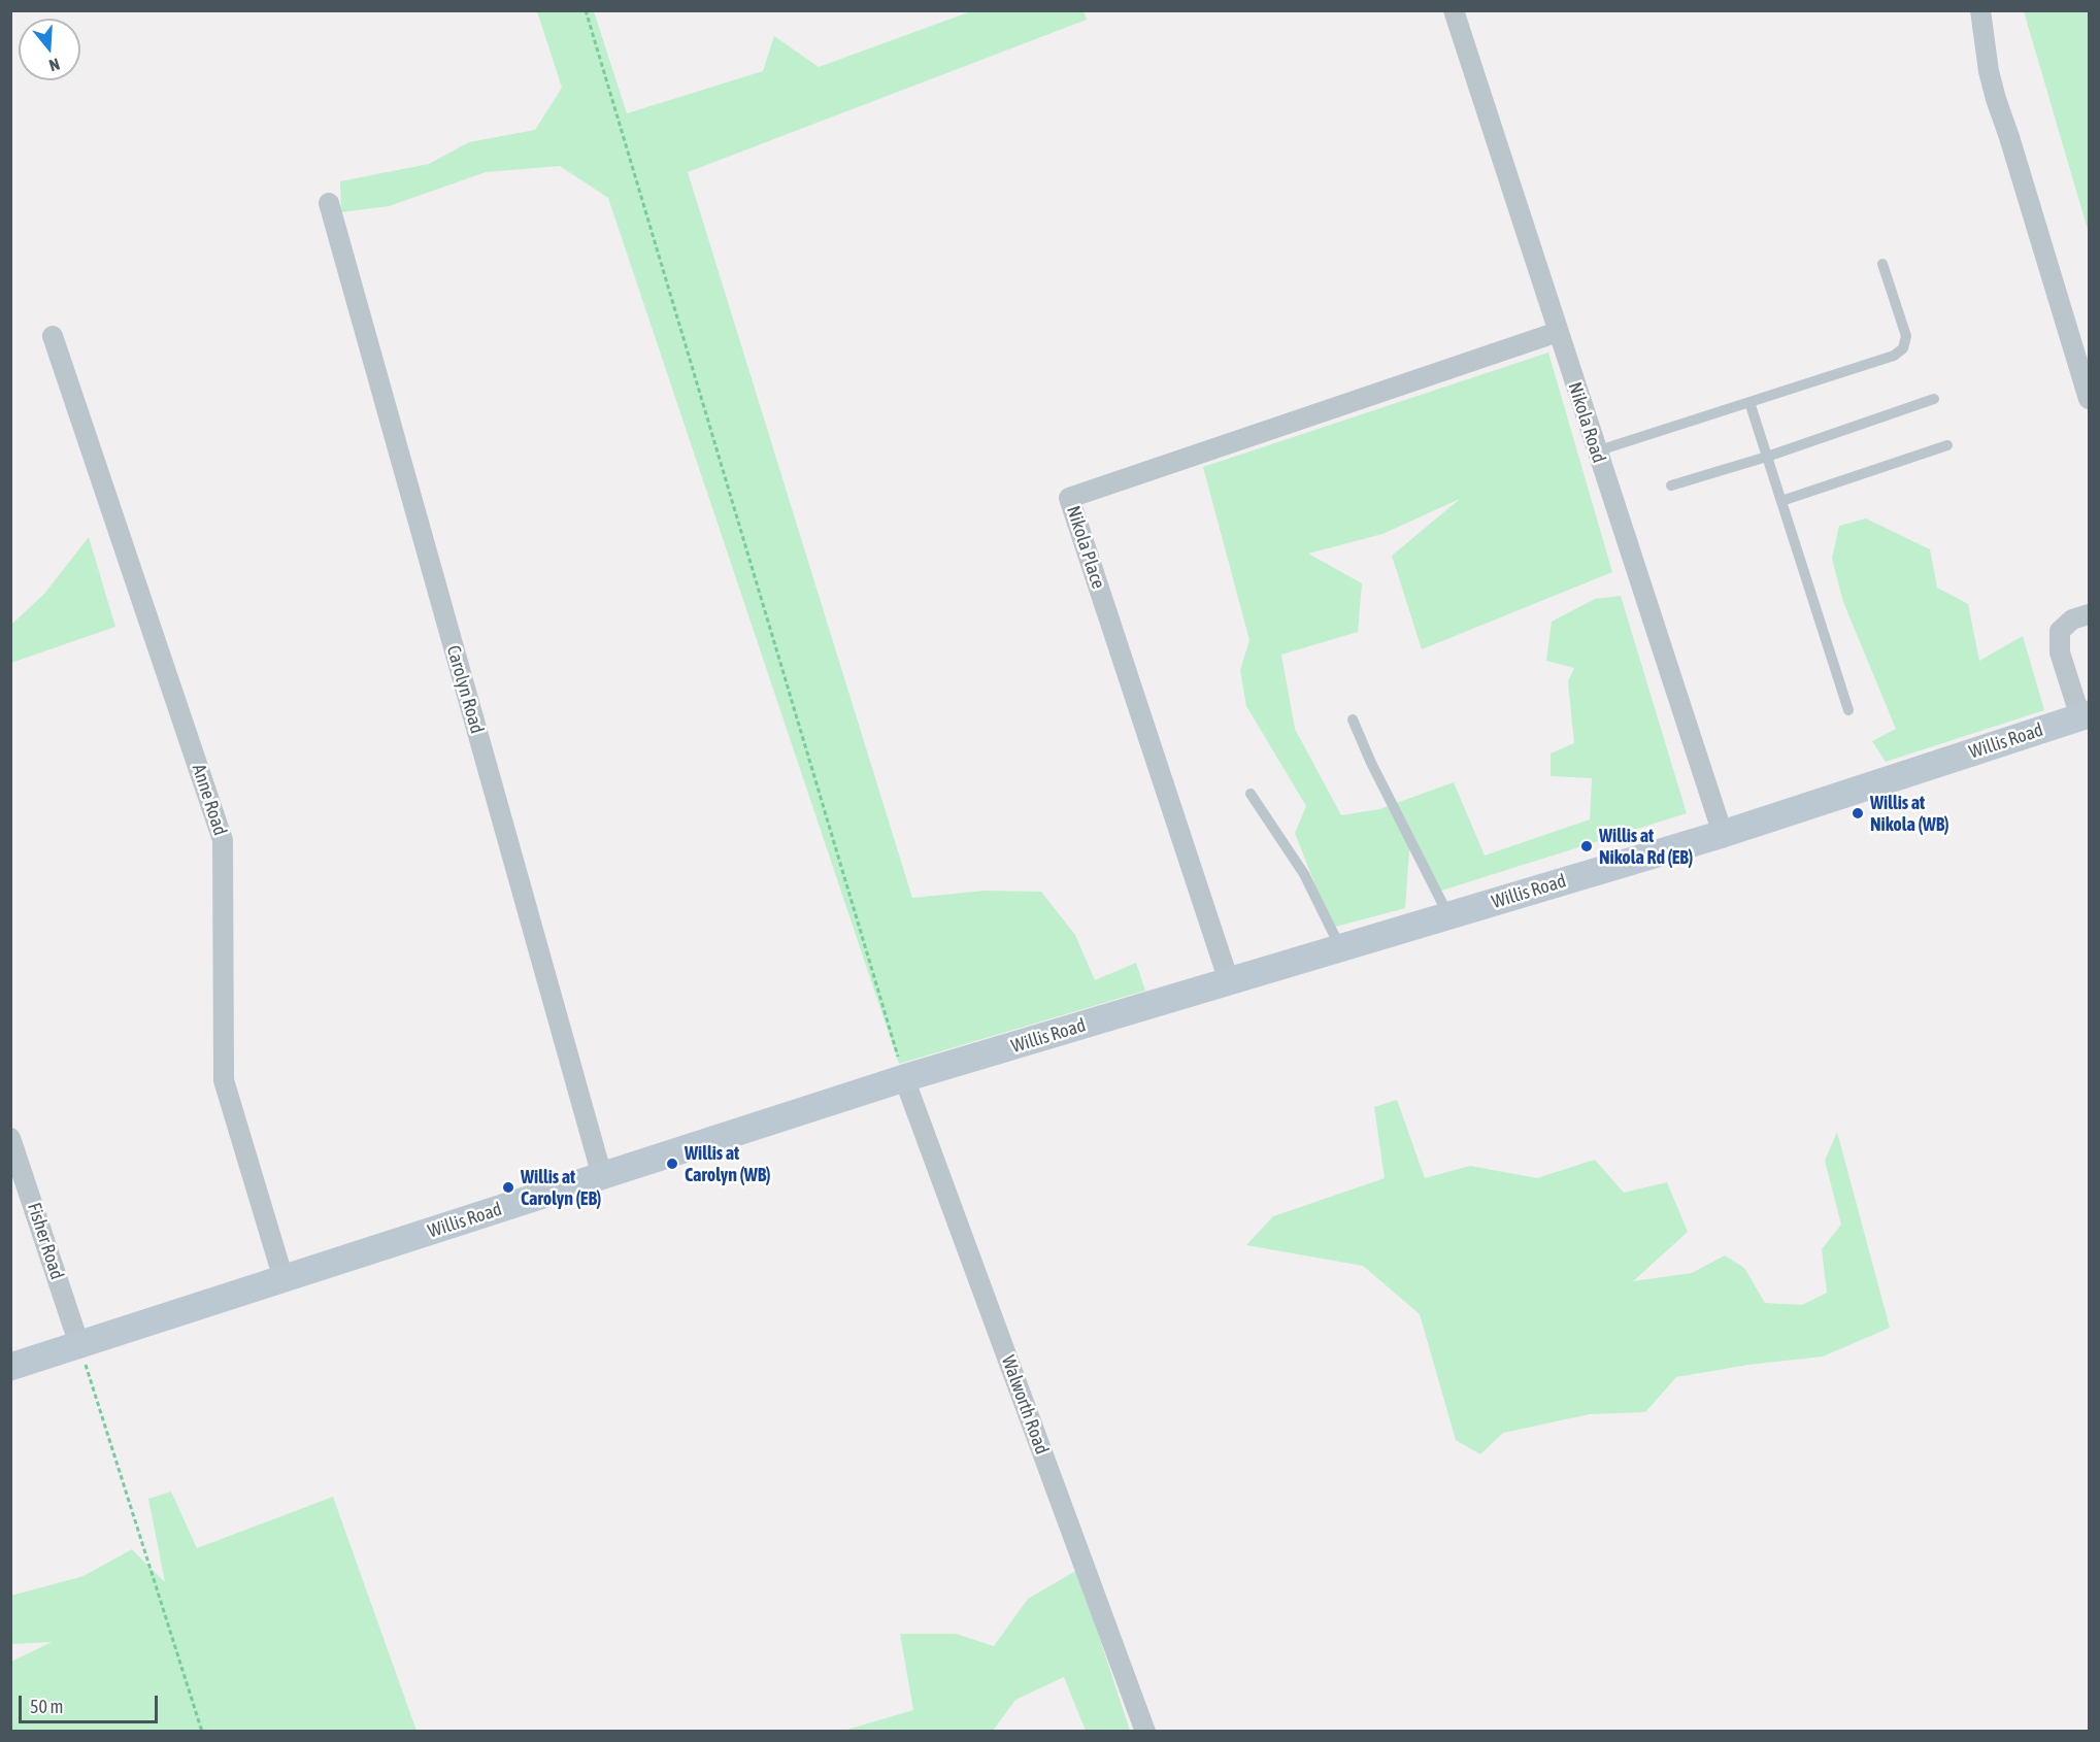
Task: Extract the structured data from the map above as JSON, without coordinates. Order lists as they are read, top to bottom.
{
  "streets": {
    "street": [
      "Nikola Road",
      "Nikola Place",
      "Carolyn Road",
      "Willis Road",
      "Anne Road",
      "Fisher Road",
      "Walworth Road"
    ]
  },
  "crossings": [
    ["Nikola Road", "Nikola Place"],
    ["Nikola Road", "Willis Road"],
    ["Nikola Place", "Willis Road"],
    ["Carolyn Road", "Willis Road"],
    ["Willis Road", "Anne Road"],
    ["Willis Road", "Fisher Road"],
    ["Willis Road", "Walworth Road"]
  ],
  "places": [
    "Willis at Nikola (WB)",
    "Willis at Nikola Rd (EB)",
    "Willis at Carolyn (WB)",
    "Willis at Carolyn (EB)"
  ],
  "scale_bar": "50 m",
  "north": "bottom"
}
